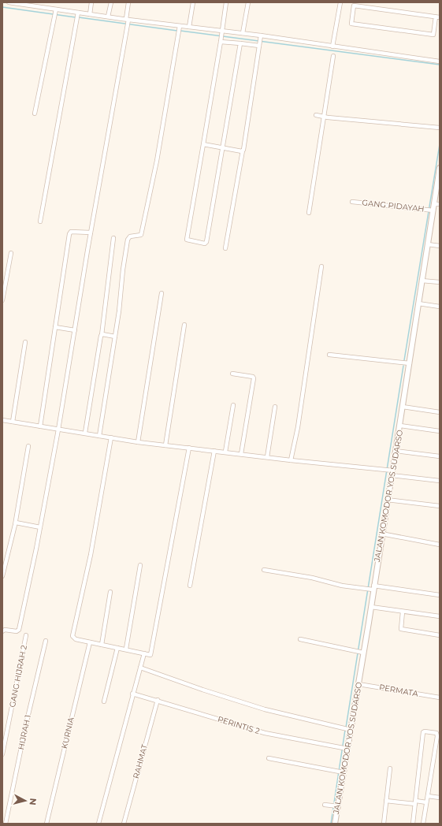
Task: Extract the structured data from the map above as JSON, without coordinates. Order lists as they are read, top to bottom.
{
  "streets": {
    "street": [
      "GANG PIDAYAH",
      "JALAN KOMODOR YOS SUDARSO",
      "GANG HIJRAH 2",
      "PERMATA",
      "PERINTIS 2",
      "HIJRAH 1",
      "KURNIA",
      "RAHMAT"
    ]
  },
  "crossings": [
    ["GANG PIDAYAH", "JALAN KOMODOR YOS SUDARSO"],
    ["JALAN KOMODOR YOS SUDARSO", "PERMATA"],
    ["JALAN KOMODOR YOS SUDARSO", "PERINTIS 2"],
    ["PERINTIS 2", "RAHMAT"]
  ],
  "north": "right"
}
